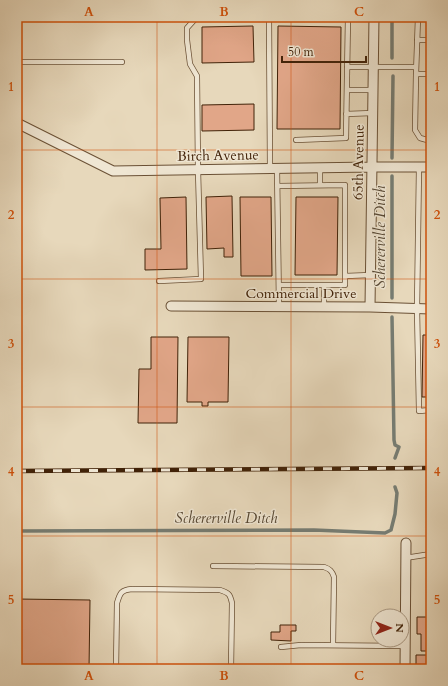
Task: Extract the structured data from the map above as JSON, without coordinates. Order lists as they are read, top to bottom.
{
  "streets": {
    "street": ["Birch Avenue", "65th Avenue", "Commercial Drive"]
  },
  "crossings": [
    ["Birch Avenue", "65th Avenue"],
    ["65th Avenue", "Commercial Drive"]
  ],
  "water": ["Schererville Ditch"],
  "scale_bar": "50 m",
  "north": "right",
  "grid": {
    "columns": ["A", "B", "C"],
    "rows": [
      "1",
      "2",
      "3",
      "4",
      "5"
    ]
  }
}
